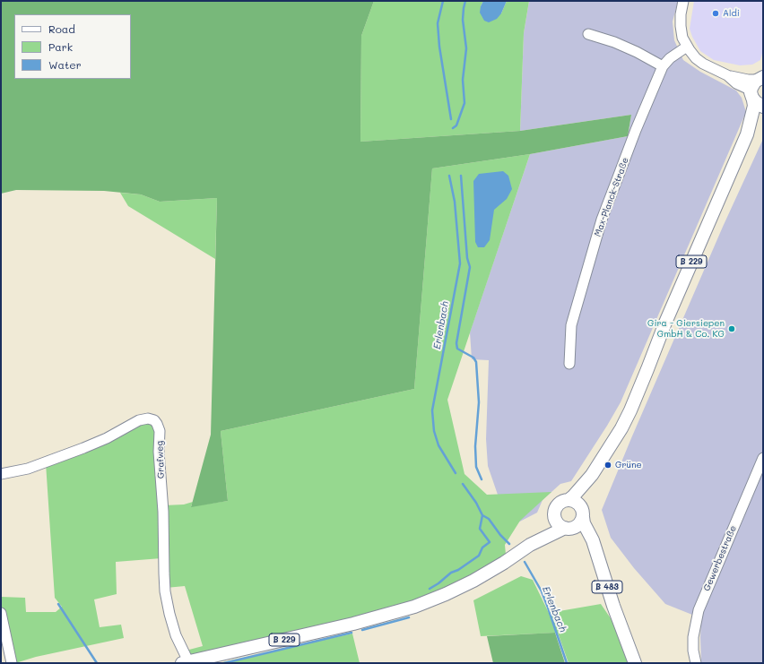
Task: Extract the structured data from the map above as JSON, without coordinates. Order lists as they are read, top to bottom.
{
  "streets": {
    "main road": ["B 229", "B 483"],
    "street": ["Max-Planck-Straße", "Grafweg", "Gewerbestraße"]
  },
  "crossings": [
    ["B 229", "Grafweg"],
    ["B 229", "B 483"]
  ],
  "water": ["Erlenbach"],
  "places": ["Aldi", "Gira - Giersiepen GmbH & Co. KG", "Grüne"],
  "legend": ["Road", "Park", "Water"]
}
